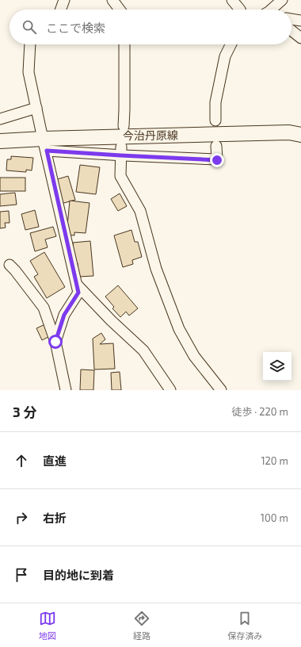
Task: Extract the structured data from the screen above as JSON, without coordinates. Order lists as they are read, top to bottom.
{
  "streets": {
    "main road": ["今治丹原線"]
  },
  "page": {
    "search": "ここで検索",
    "heading": ["3 分", "徒歩 · 220 m"],
    "list": [
      ["直進", "120 m"],
      ["右折", "100 m"],
      "目的地に到着"
    ],
    "nav": ["地図", "経路", "保存済み"]
  }
}
